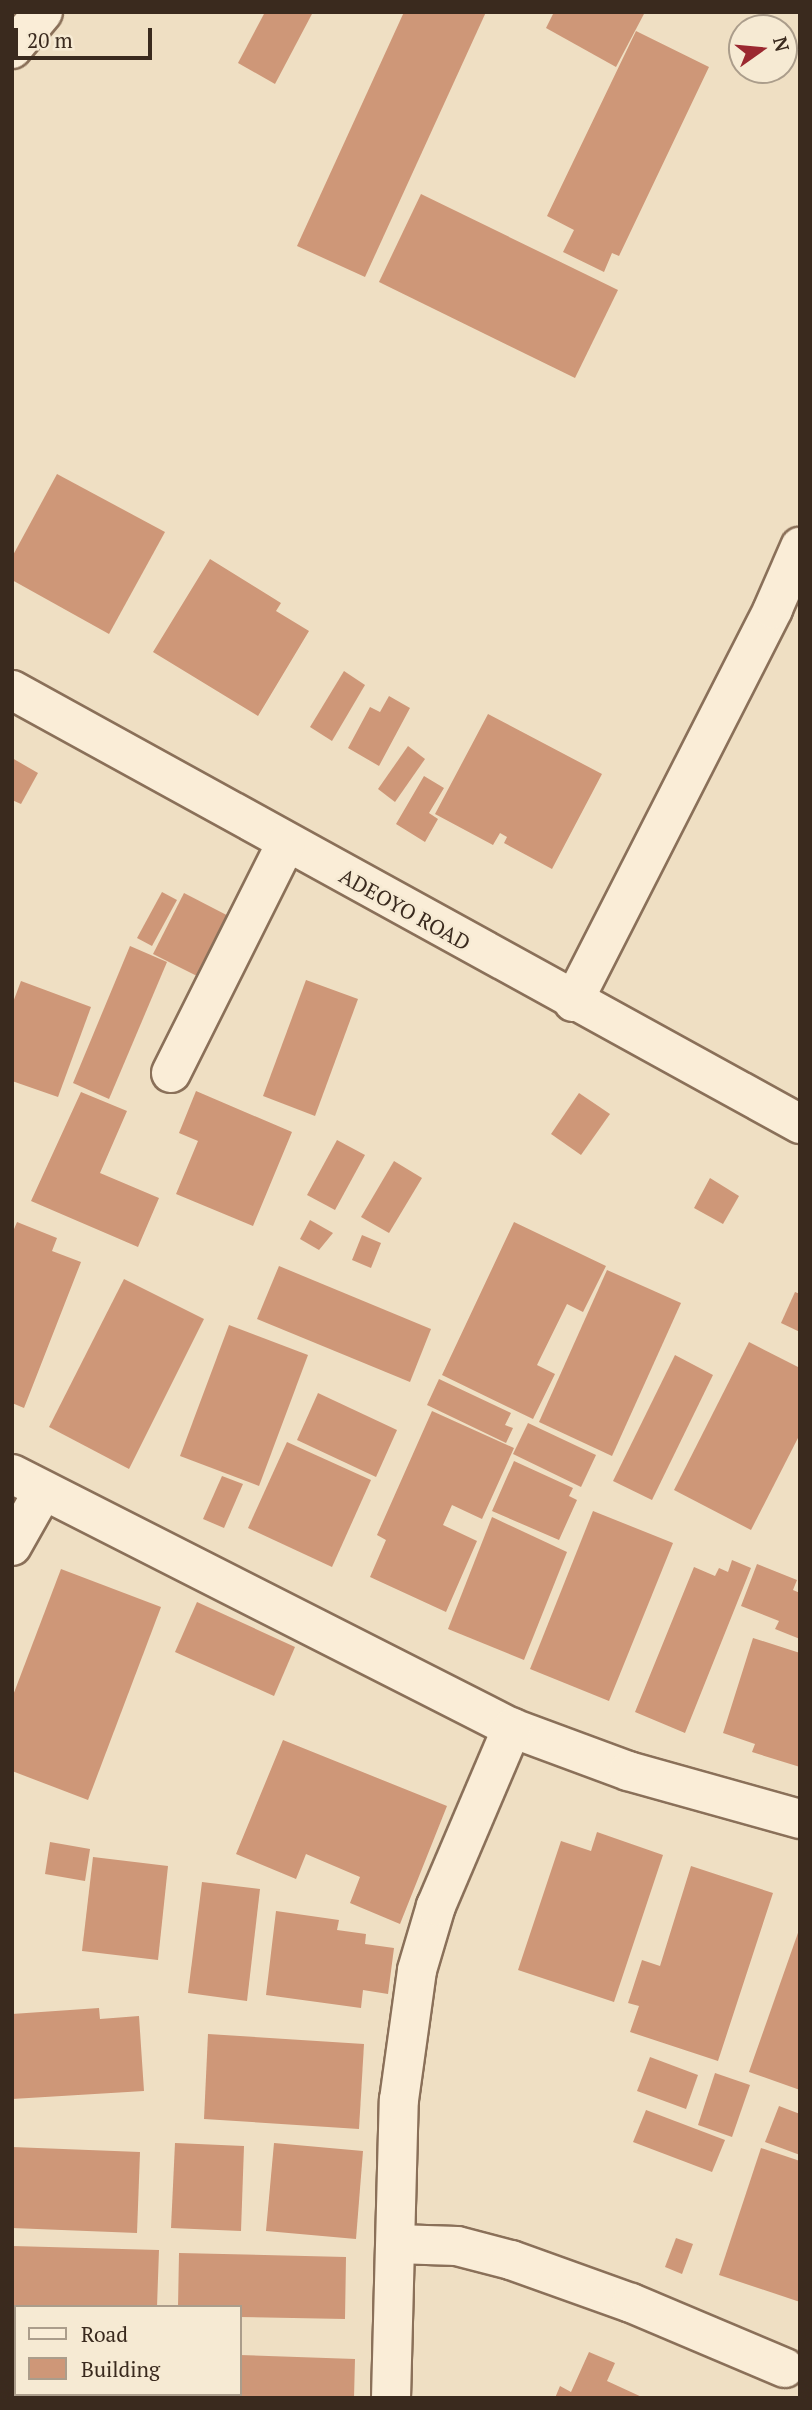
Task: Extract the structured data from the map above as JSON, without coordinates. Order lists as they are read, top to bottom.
{
  "streets": {
    "street": ["ADEOYO ROAD"]
  },
  "legend": ["Road", "Building"],
  "scale_bar": "20 m",
  "north": "right"
}
